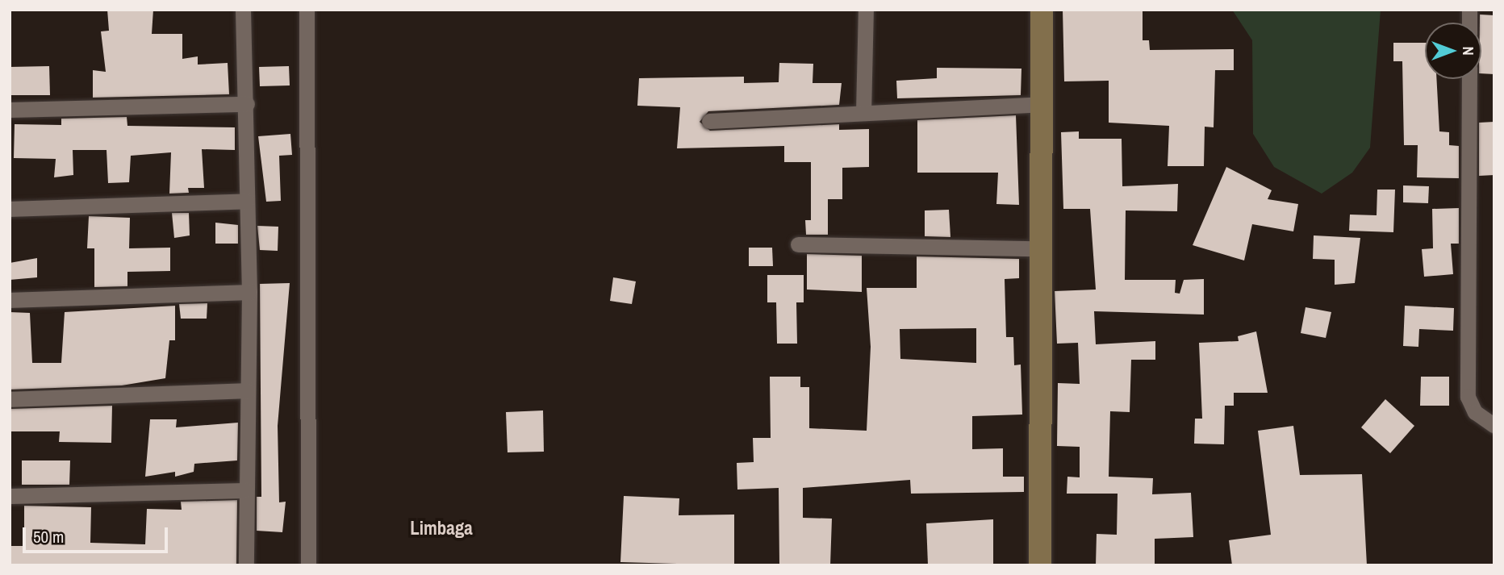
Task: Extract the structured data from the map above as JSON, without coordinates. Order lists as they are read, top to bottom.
{
  "districts": ["Limbaga"],
  "scale_bar": "50 m",
  "north": "right"
}
